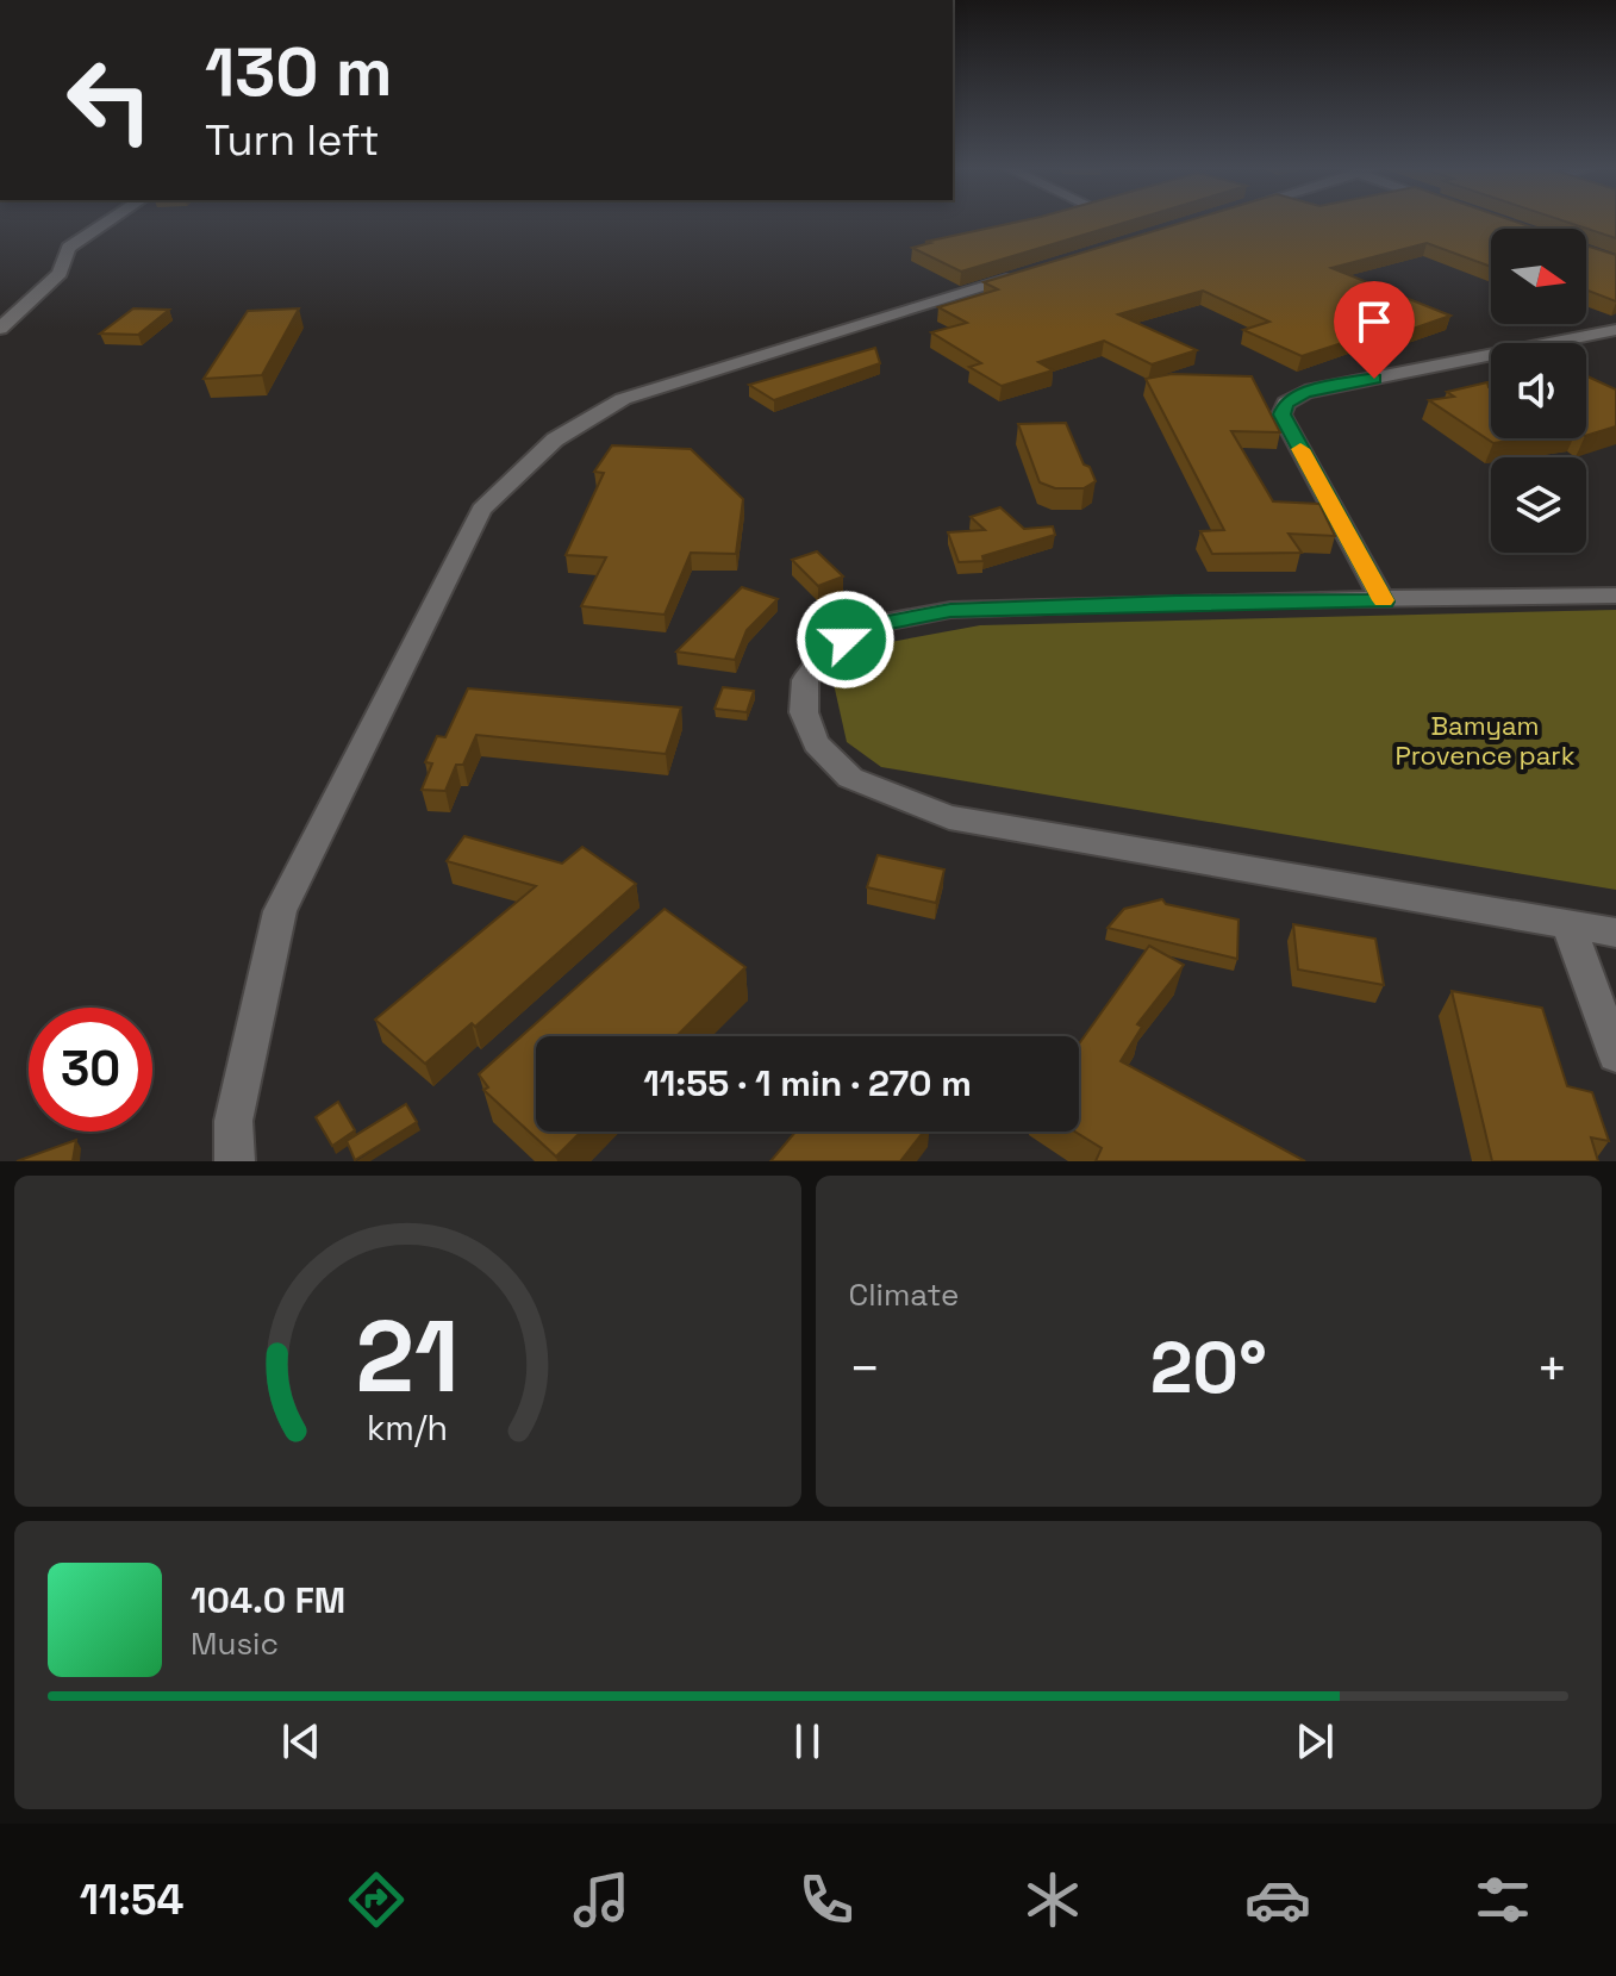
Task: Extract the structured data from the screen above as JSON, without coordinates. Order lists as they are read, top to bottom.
{
  "parks": ["Bamyam Provence park"],
  "north": "right",
  "page": {
    "turn": ["130 m", "Turn left"],
    "limit": "30",
    "trip": "11:55 · 1 min · 270 m",
    "tile": "Climate",
    "heat": ["−", "20°", "+"],
    "song": ["104.0 FM", "Music"],
    "tabs": "11:54",
    "gauge": ["21", "km/h"]
  }
}
